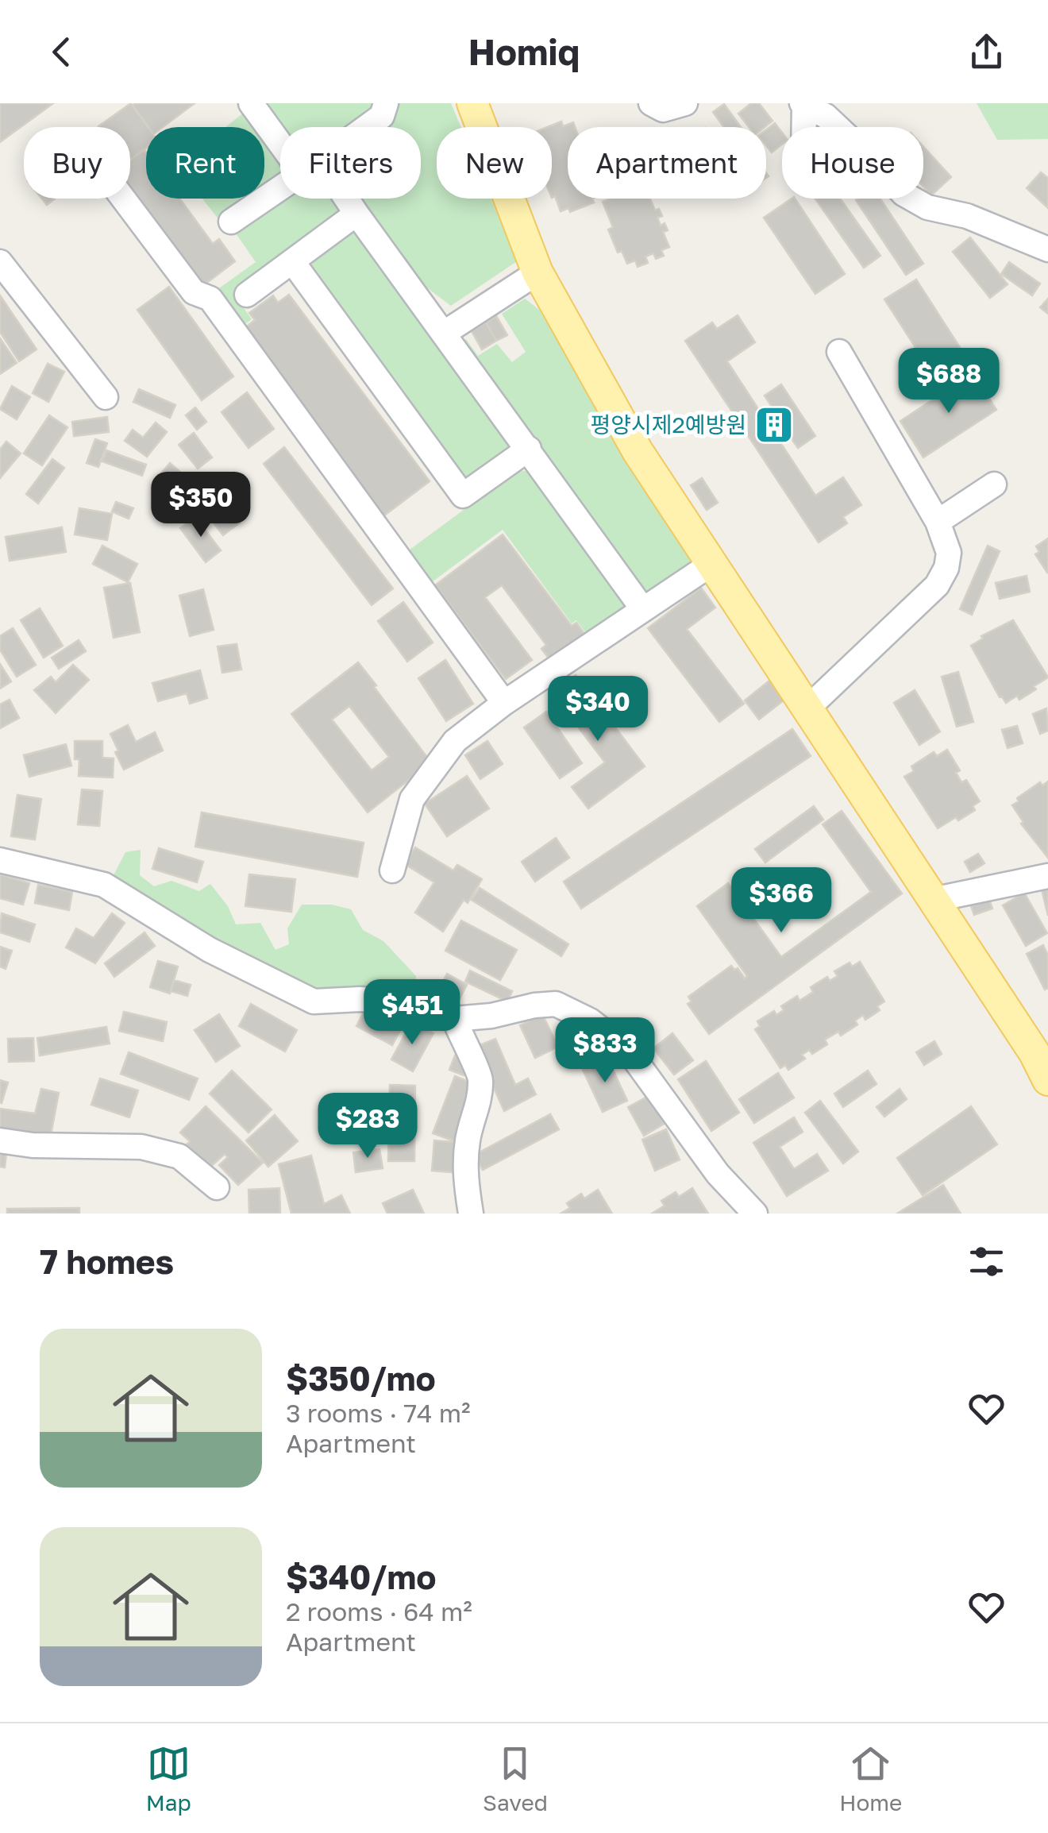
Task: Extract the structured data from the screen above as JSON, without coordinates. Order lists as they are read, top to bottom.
{
  "places": {
    "building": ["평양시제2예방원"]
  },
  "page": {
    "header": "Homiq",
    "chip": [
      "Buy",
      "Rent",
      "Filters",
      "New",
      "Apartment",
      "House"
    ],
    "price": [
      "$688",
      "$350",
      "$340",
      "$366",
      "$451",
      "$833",
      "$283"
    ],
    "heading": "7 homes",
    "list": [
      {
        "name": "$350/mo",
        "note": "3 rooms · 74 m² · Apartment"
      },
      {
        "name": "$340/mo",
        "note": "2 rooms · 64 m² · Apartment"
      }
    ],
    "tabs": ["Map", "Saved", "Home"]
  }
}
